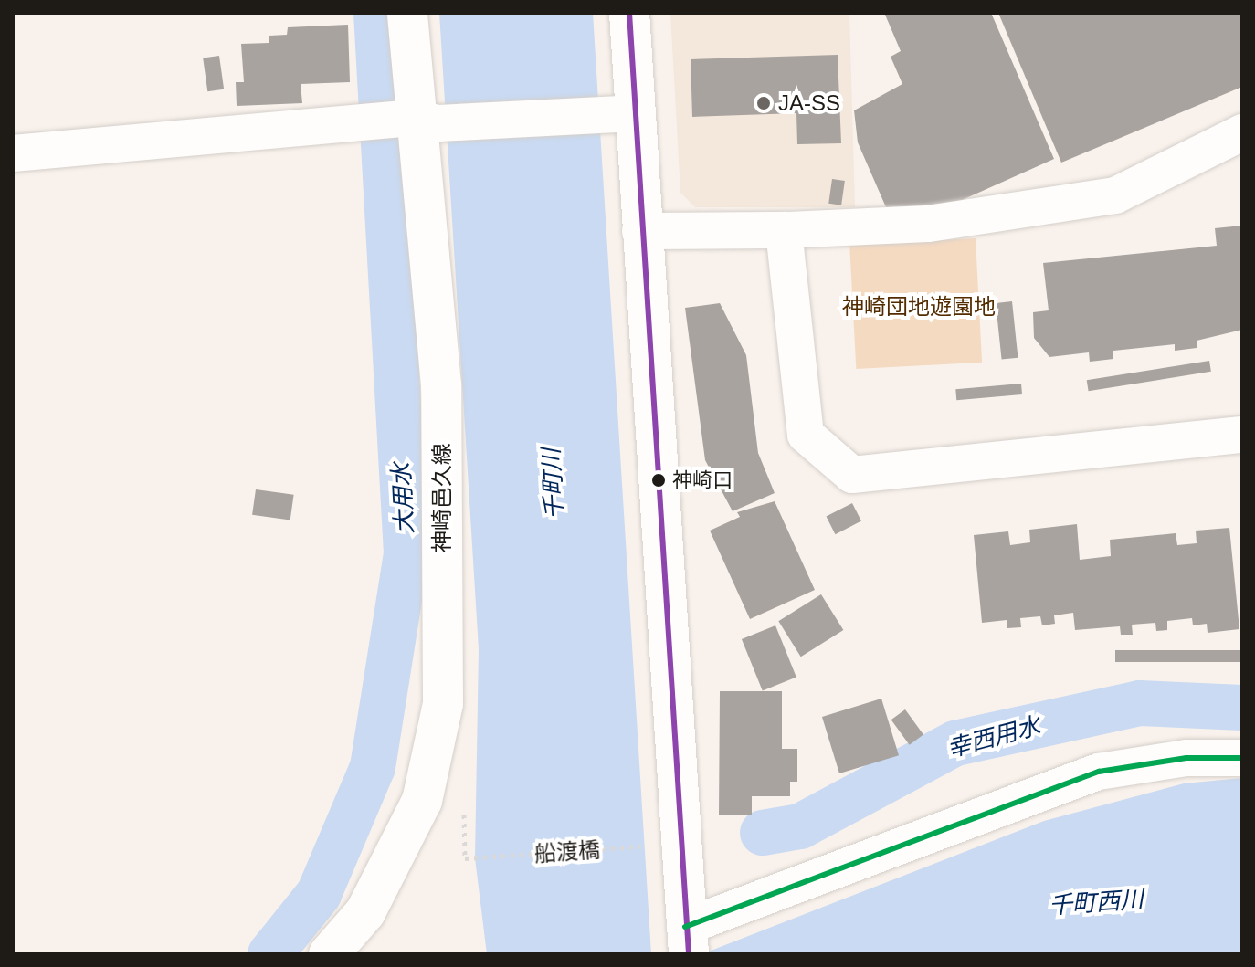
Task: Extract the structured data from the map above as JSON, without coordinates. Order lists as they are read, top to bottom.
{
  "streets": {
    "main road": ["神崎邑久線"],
    "path": ["船渡橋"]
  },
  "water": [
    "千町川",
    "大用水",
    "幸西用水",
    "千町西川"
  ],
  "parks": ["神崎団地遊園地"],
  "places": ["JA-SS", "神崎口"]
}
